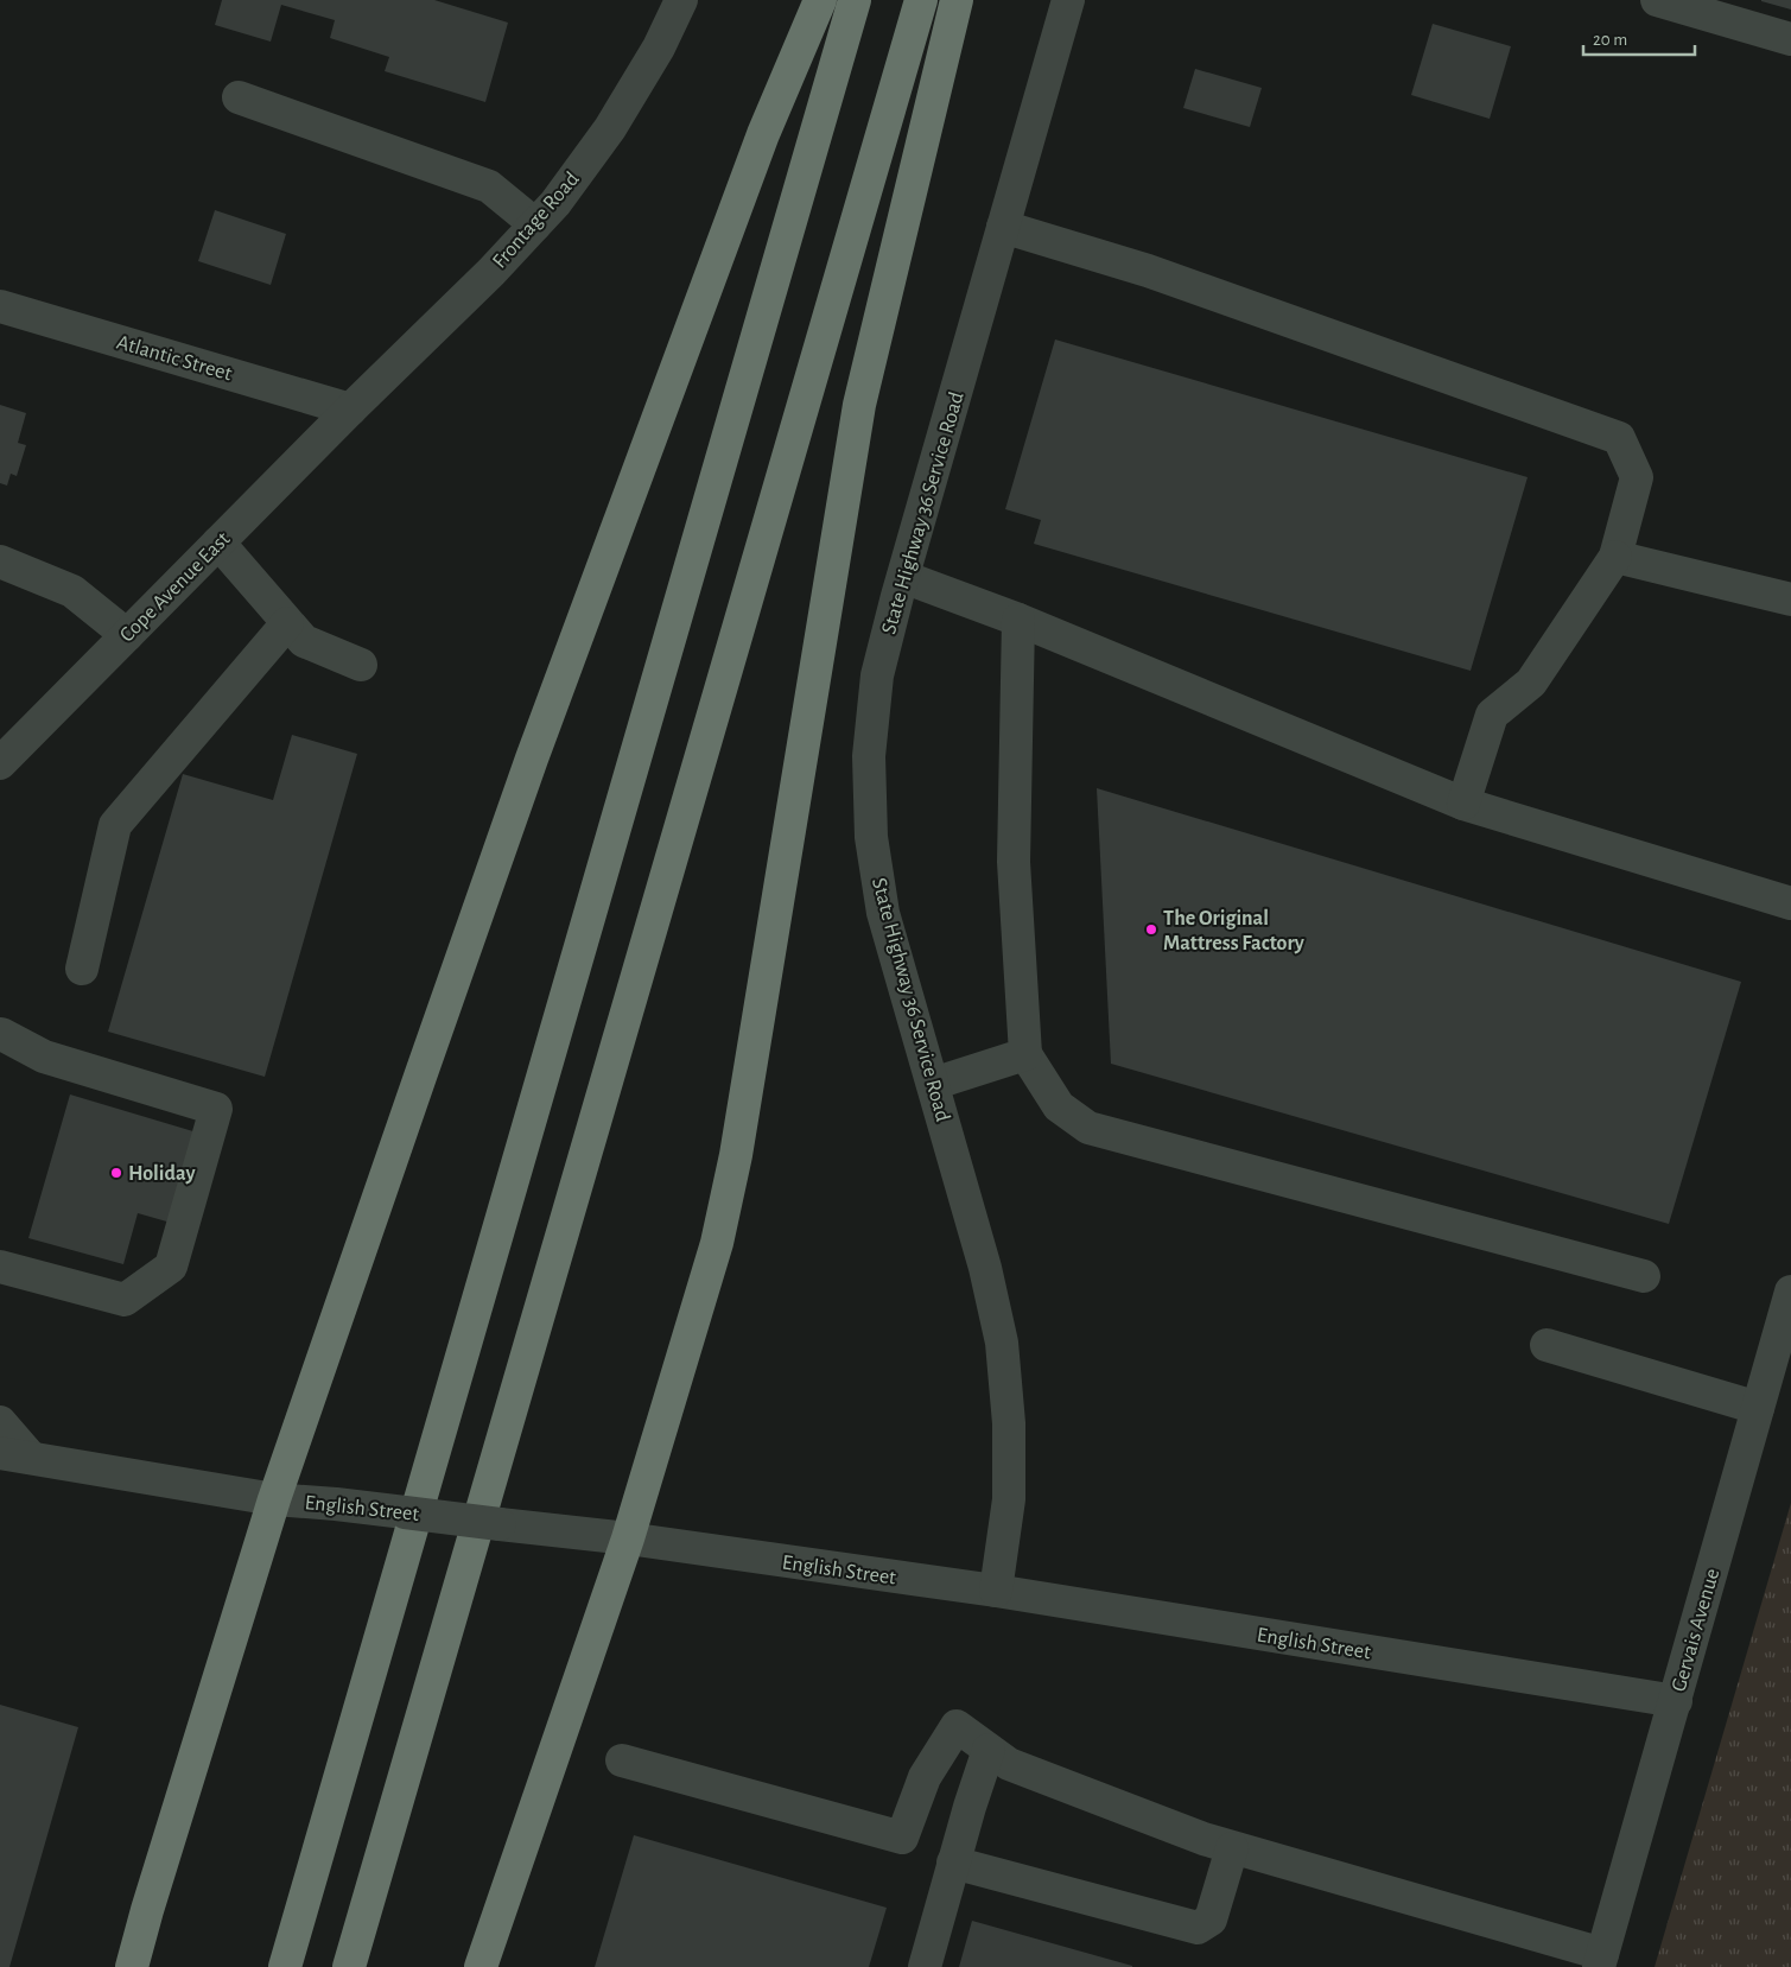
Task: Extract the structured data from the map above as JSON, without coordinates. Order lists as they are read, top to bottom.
{
  "streets": {
    "street": [
      "Frontage Road",
      "Atlantic Street",
      "State Highway 36 Service Road",
      "Cope Avenue East",
      "English Street",
      "Gervais Avenue"
    ]
  },
  "crossings": [
    ["Frontage Road", "Atlantic Street"],
    ["Frontage Road", "Cope Avenue East"],
    ["Atlantic Street", "Cope Avenue East"],
    ["State Highway 36 Service Road", "English Street"],
    ["English Street", "Gervais Avenue"]
  ],
  "places": ["The Original Mattress Factory", "Holiday"],
  "scale_bar": "20 m"
}
